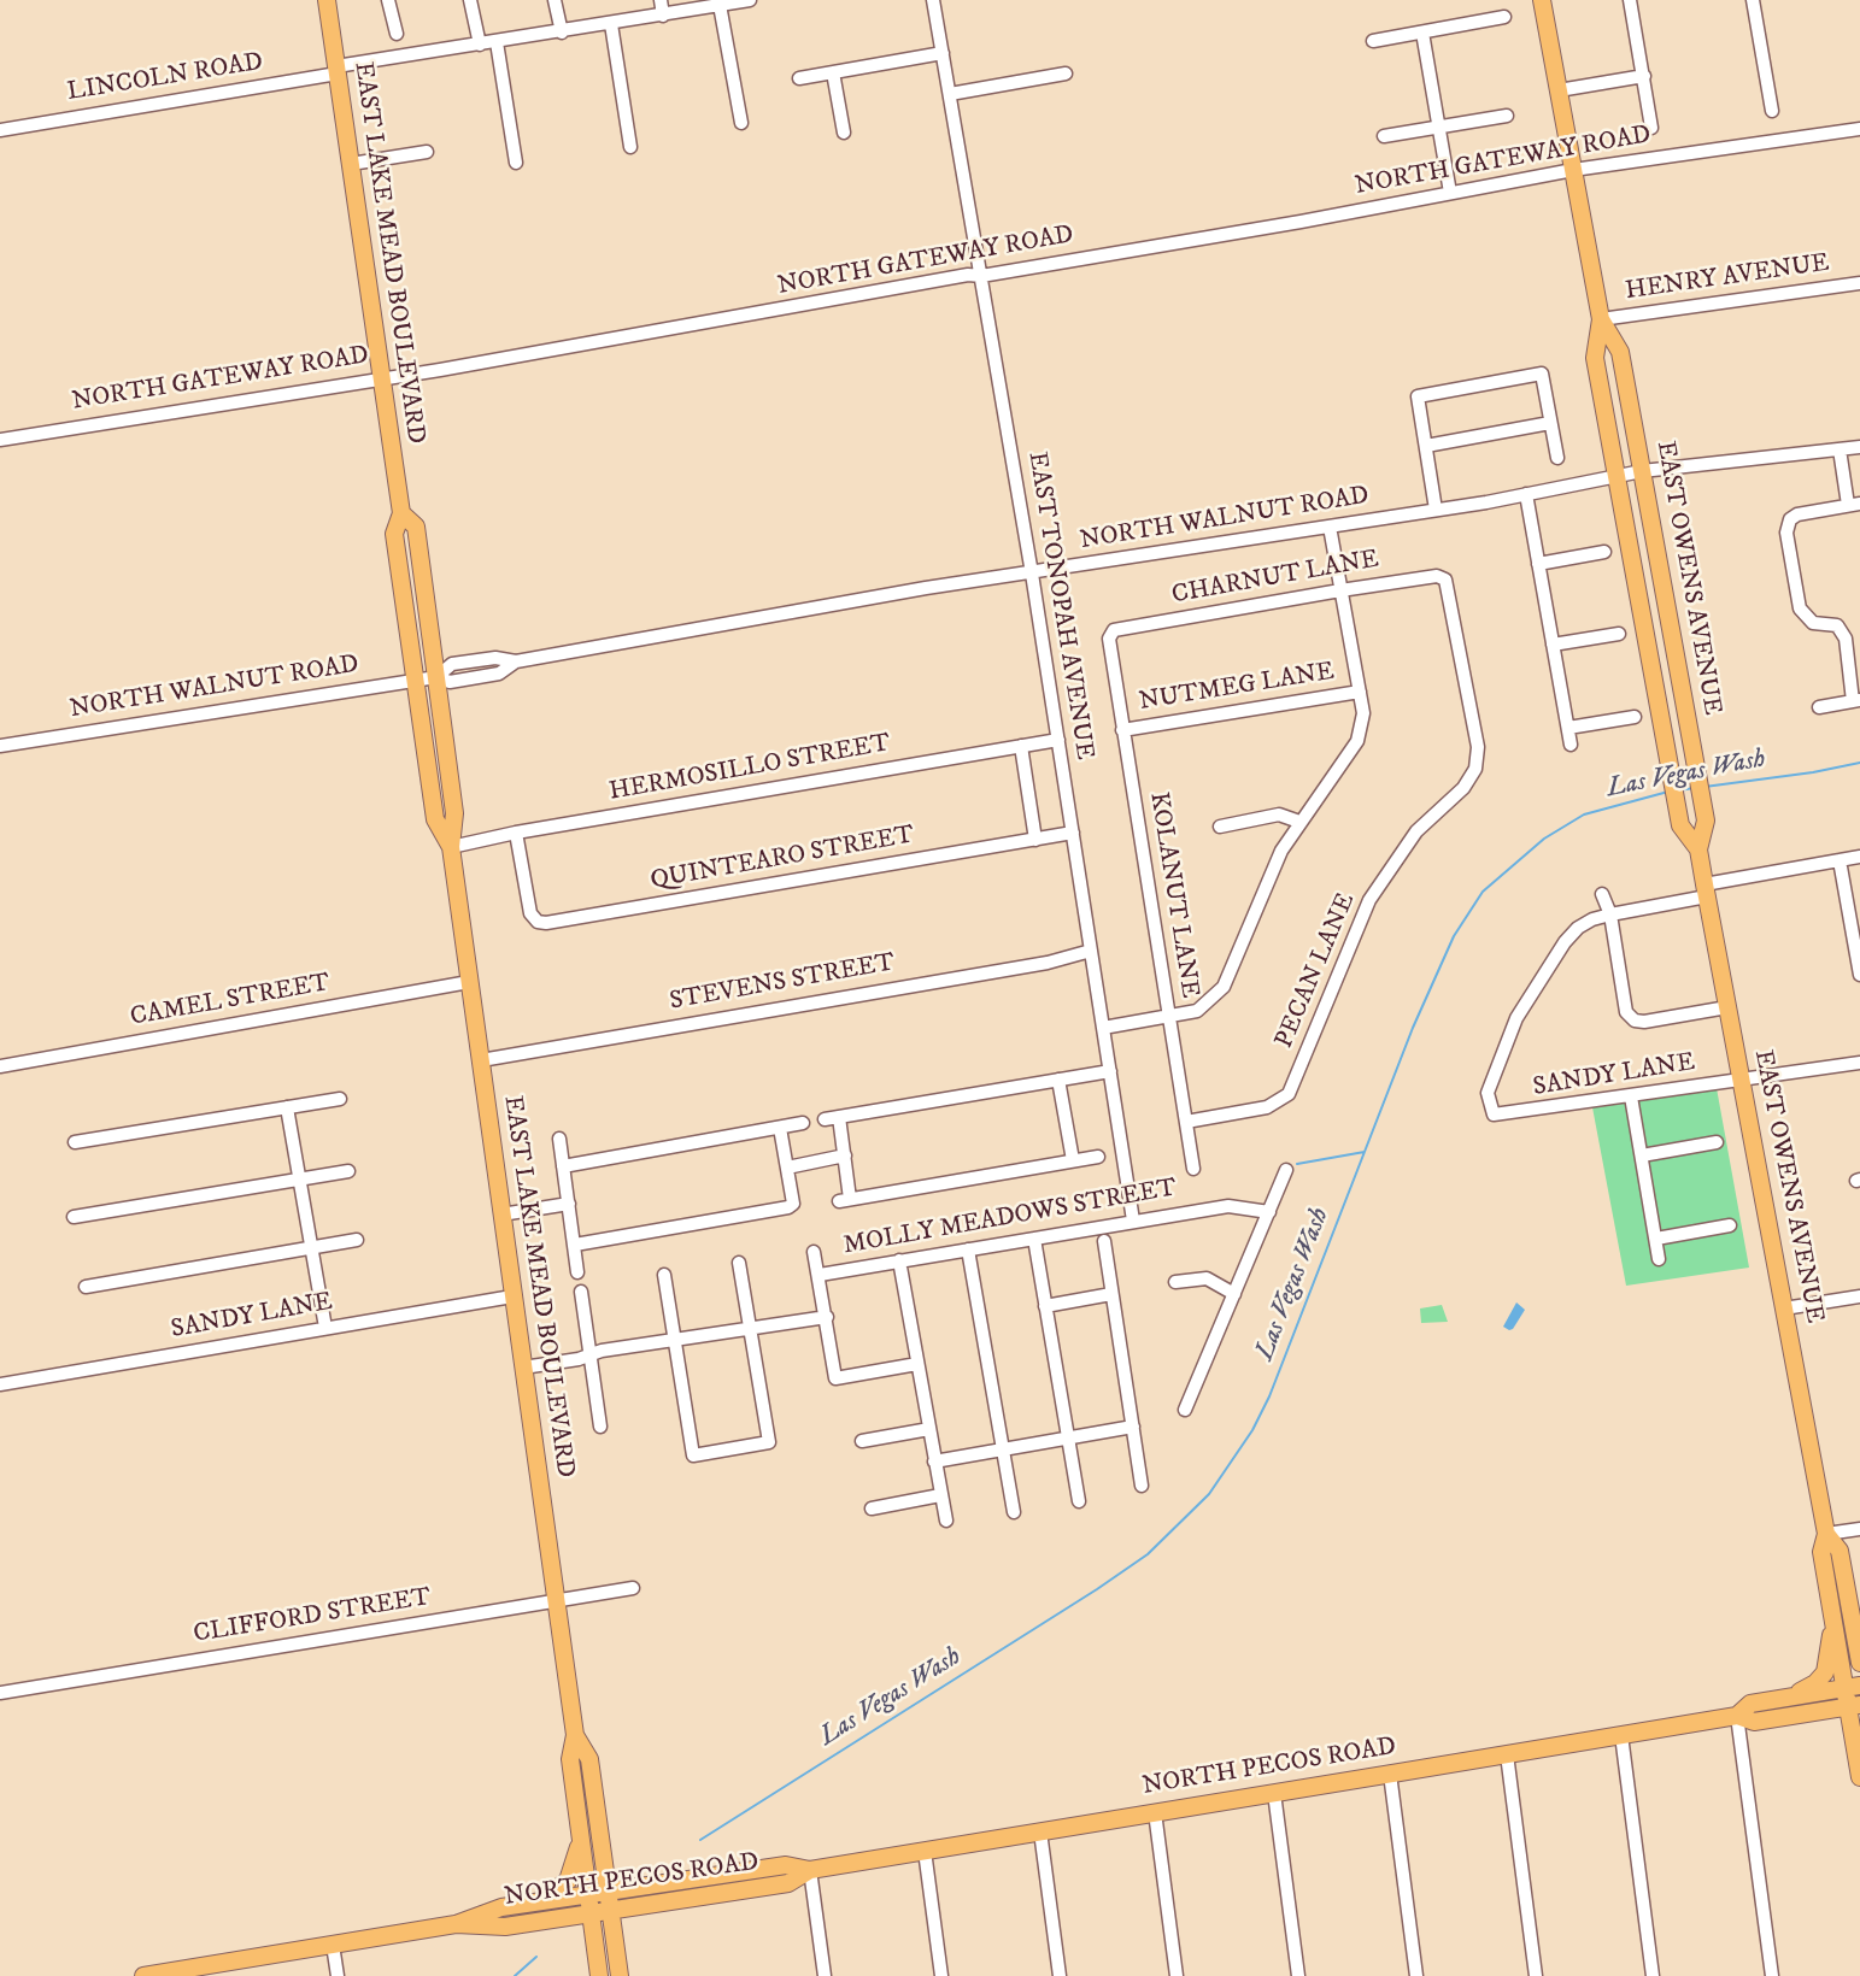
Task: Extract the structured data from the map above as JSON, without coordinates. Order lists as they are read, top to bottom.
{
  "streets": {
    "main road": ["EAST LAKE MEAD BOULEVARD", "EAST OWENS AVENUE", "NORTH PECOS ROAD"],
    "street": [
      "LINCOLN ROAD",
      "NORTH GATEWAY ROAD",
      "HENRY AVENUE",
      "NORTH WALNUT ROAD",
      "CHARNUT LANE",
      "EAST TONOPAH AVENUE",
      "NUTMEG LANE",
      "HERMOSILLO STREET",
      "QUINTEARO STREET",
      "KOLANUT LANE",
      "PECAN LANE",
      "STEVENS STREET",
      "CAMEL STREET",
      "SANDY LANE",
      "MOLLY MEADOWS STREET",
      "CLIFFORD STREET"
    ]
  },
  "crossings": [
    ["LINCOLN ROAD", "EAST LAKE MEAD BOULEVARD"],
    ["NORTH GATEWAY ROAD", "EAST LAKE MEAD BOULEVARD"],
    ["NORTH GATEWAY ROAD", "EAST OWENS AVENUE"],
    ["NORTH GATEWAY ROAD", "EAST TONOPAH AVENUE"],
    ["EAST LAKE MEAD BOULEVARD", "NORTH WALNUT ROAD"],
    ["EAST LAKE MEAD BOULEVARD", "HERMOSILLO STREET"],
    ["EAST LAKE MEAD BOULEVARD", "STEVENS STREET"],
    ["EAST LAKE MEAD BOULEVARD", "CAMEL STREET"],
    ["EAST LAKE MEAD BOULEVARD", "SANDY LANE"],
    ["EAST LAKE MEAD BOULEVARD", "CLIFFORD STREET"],
    ["EAST LAKE MEAD BOULEVARD", "NORTH PECOS ROAD"],
    ["HENRY AVENUE", "EAST OWENS AVENUE"],
    ["NORTH WALNUT ROAD", "EAST OWENS AVENUE"],
    ["NORTH WALNUT ROAD", "EAST TONOPAH AVENUE"],
    ["CHARNUT LANE", "KOLANUT LANE"],
    ["CHARNUT LANE", "PECAN LANE"],
    ["EAST OWENS AVENUE", "SANDY LANE"],
    ["EAST OWENS AVENUE", "NORTH PECOS ROAD"],
    ["EAST TONOPAH AVENUE", "HERMOSILLO STREET"],
    ["EAST TONOPAH AVENUE", "QUINTEARO STREET"],
    ["EAST TONOPAH AVENUE", "STEVENS STREET"],
    ["EAST TONOPAH AVENUE", "MOLLY MEADOWS STREET"],
    ["NUTMEG LANE", "KOLANUT LANE"],
    ["HERMOSILLO STREET", "QUINTEARO STREET"],
    ["KOLANUT LANE", "PECAN LANE"]
  ],
  "water": ["Las Vegas Wash"]
}
